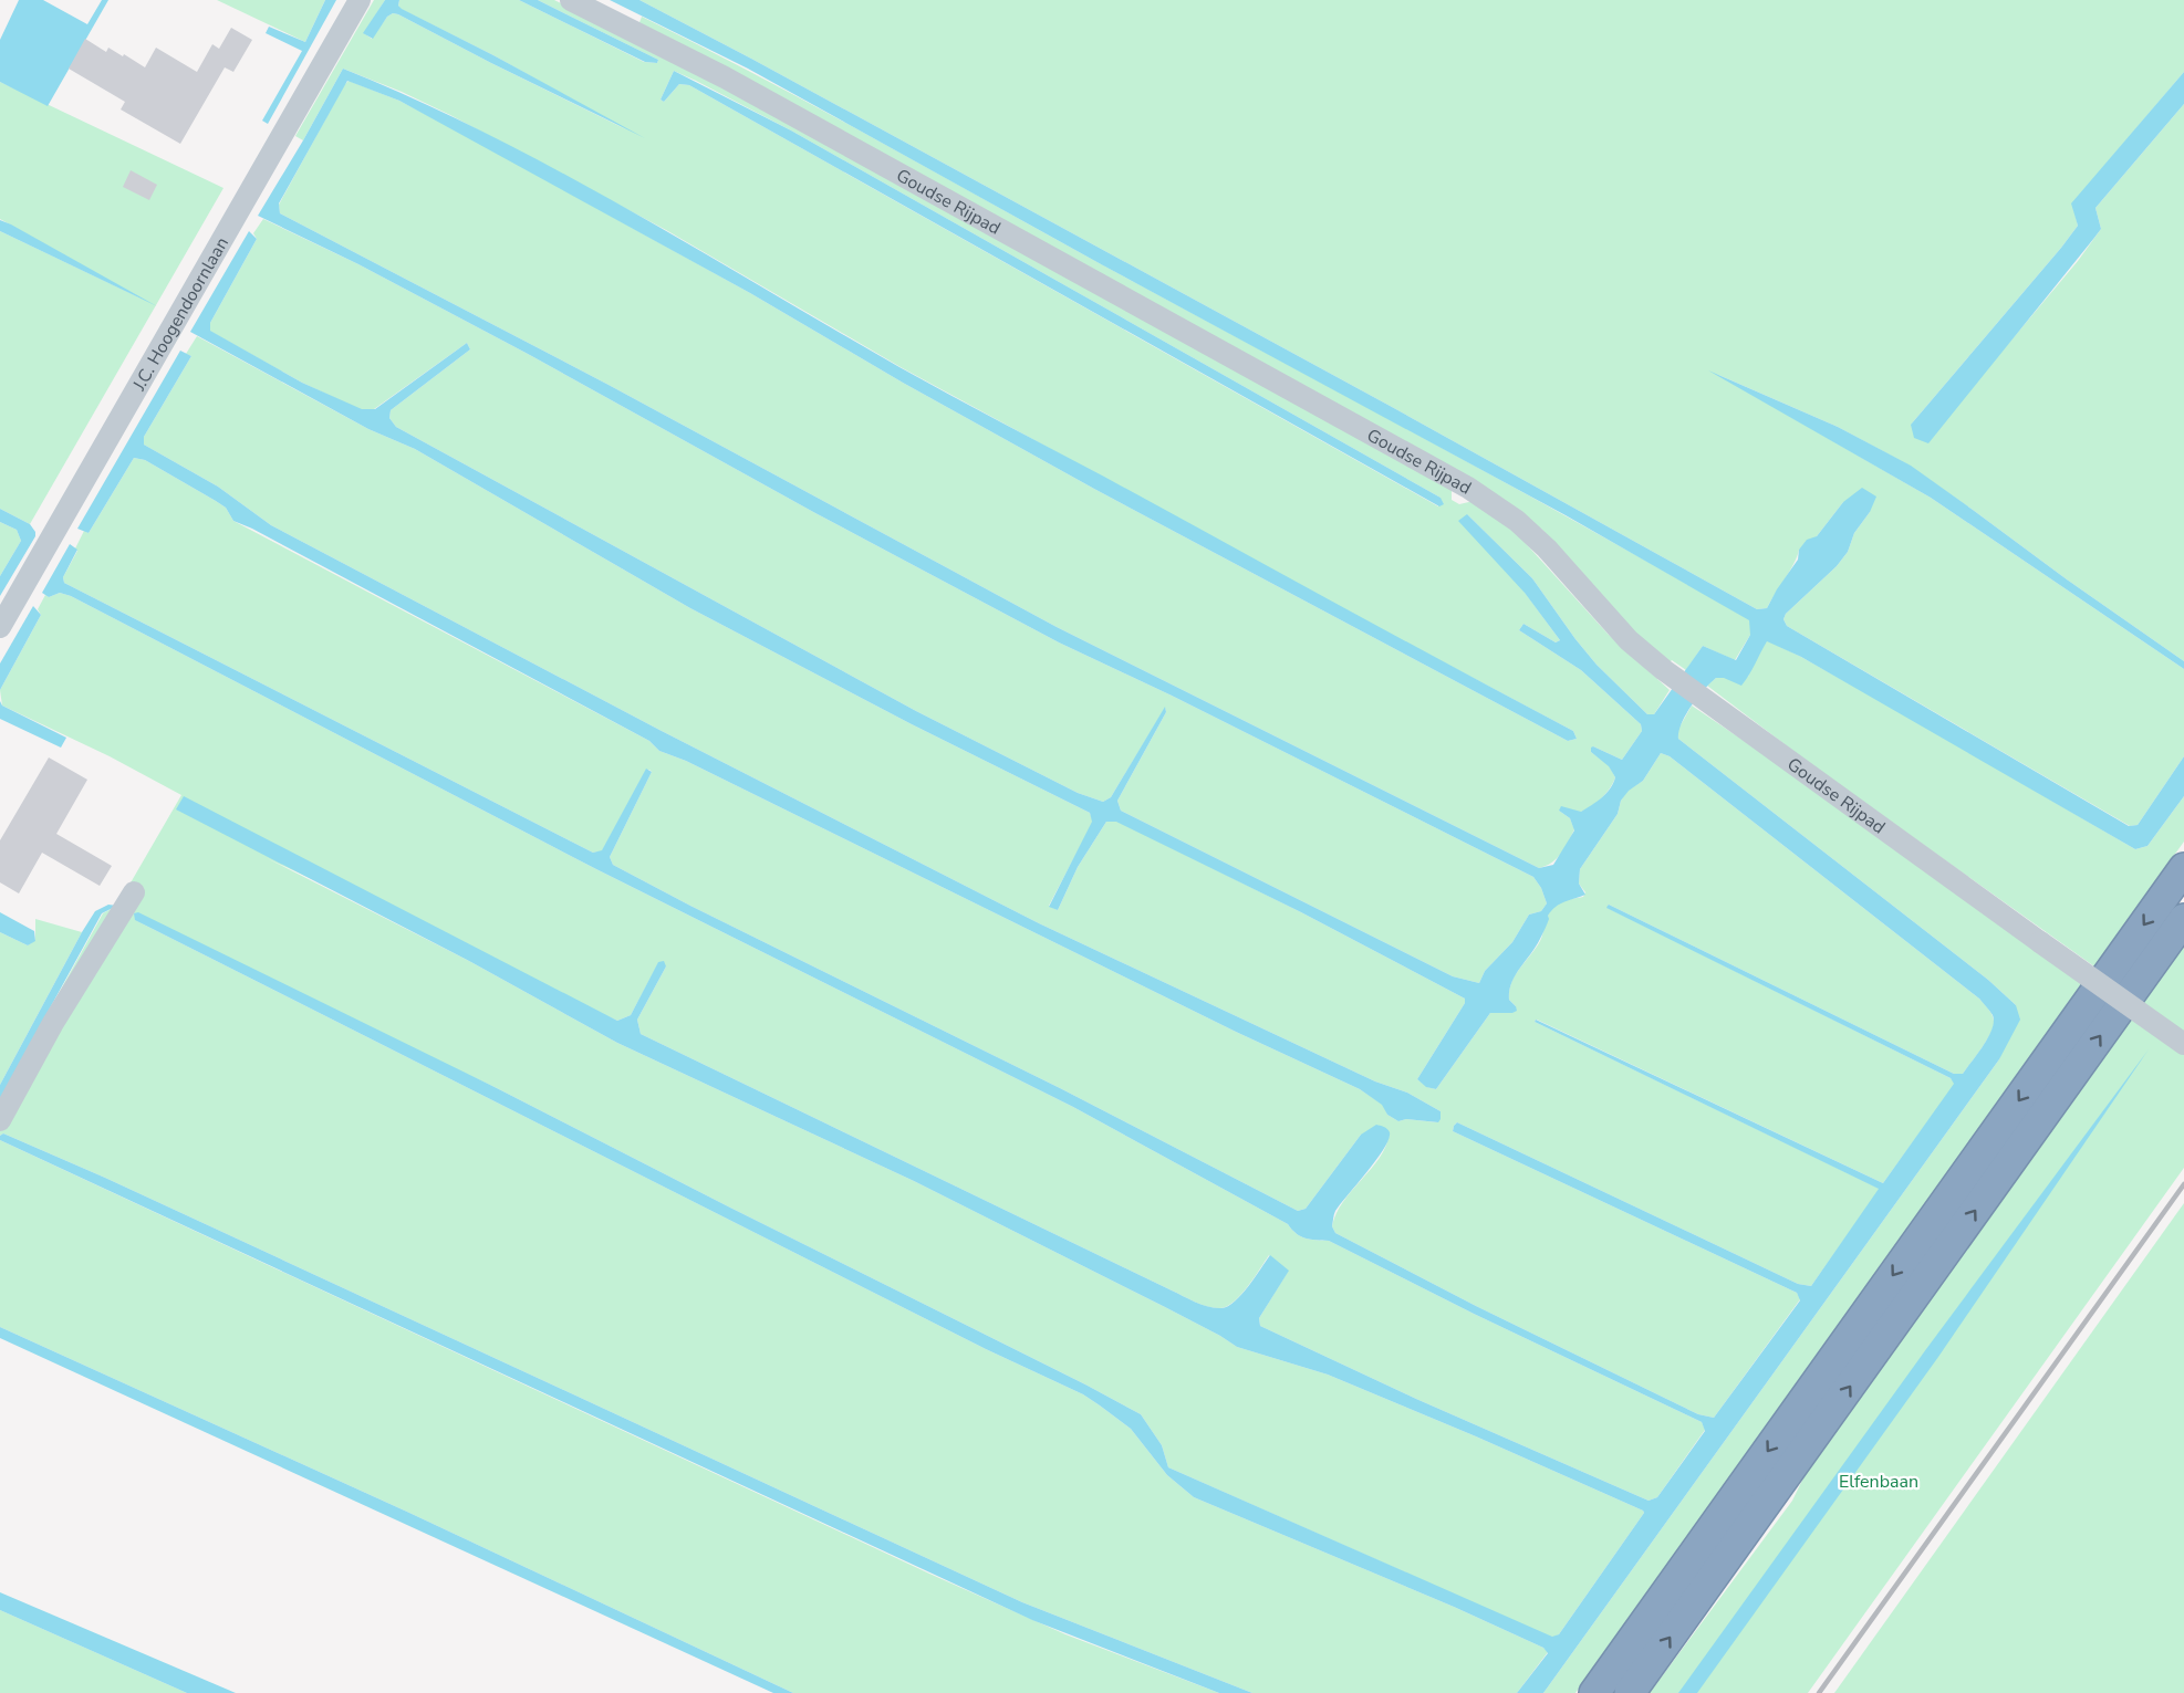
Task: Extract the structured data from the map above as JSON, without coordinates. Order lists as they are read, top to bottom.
{
  "streets": {
    "street": ["Goudse Rijpad", "J.C. Hoogendoornlaan"]
  },
  "parks": ["Elfenbaan"]
}
